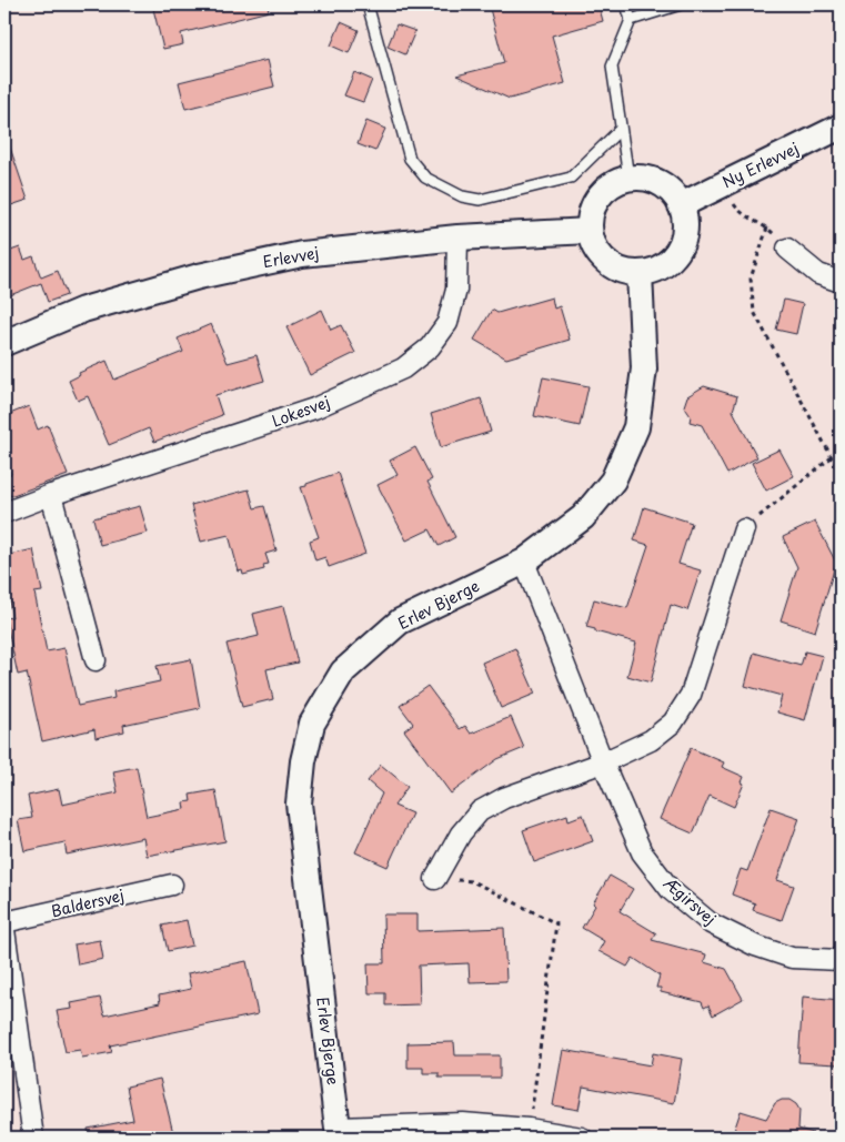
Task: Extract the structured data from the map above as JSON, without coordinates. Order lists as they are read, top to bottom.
{
  "streets": {
    "street": [
      "Ny Erlevvej",
      "Erlevvej",
      "Lokesvej",
      "Erlev Bjerge",
      "Ægirsvej",
      "Baldersvej"
    ]
  },
  "crossings": [
    ["Ny Erlevvej", "Erlevvej"],
    ["Ny Erlevvej", "Erlev Bjerge"],
    ["Erlevvej", "Lokesvej"],
    ["Erlevvej", "Erlev Bjerge"],
    ["Erlev Bjerge", "Ægirsvej"]
  ]
}
